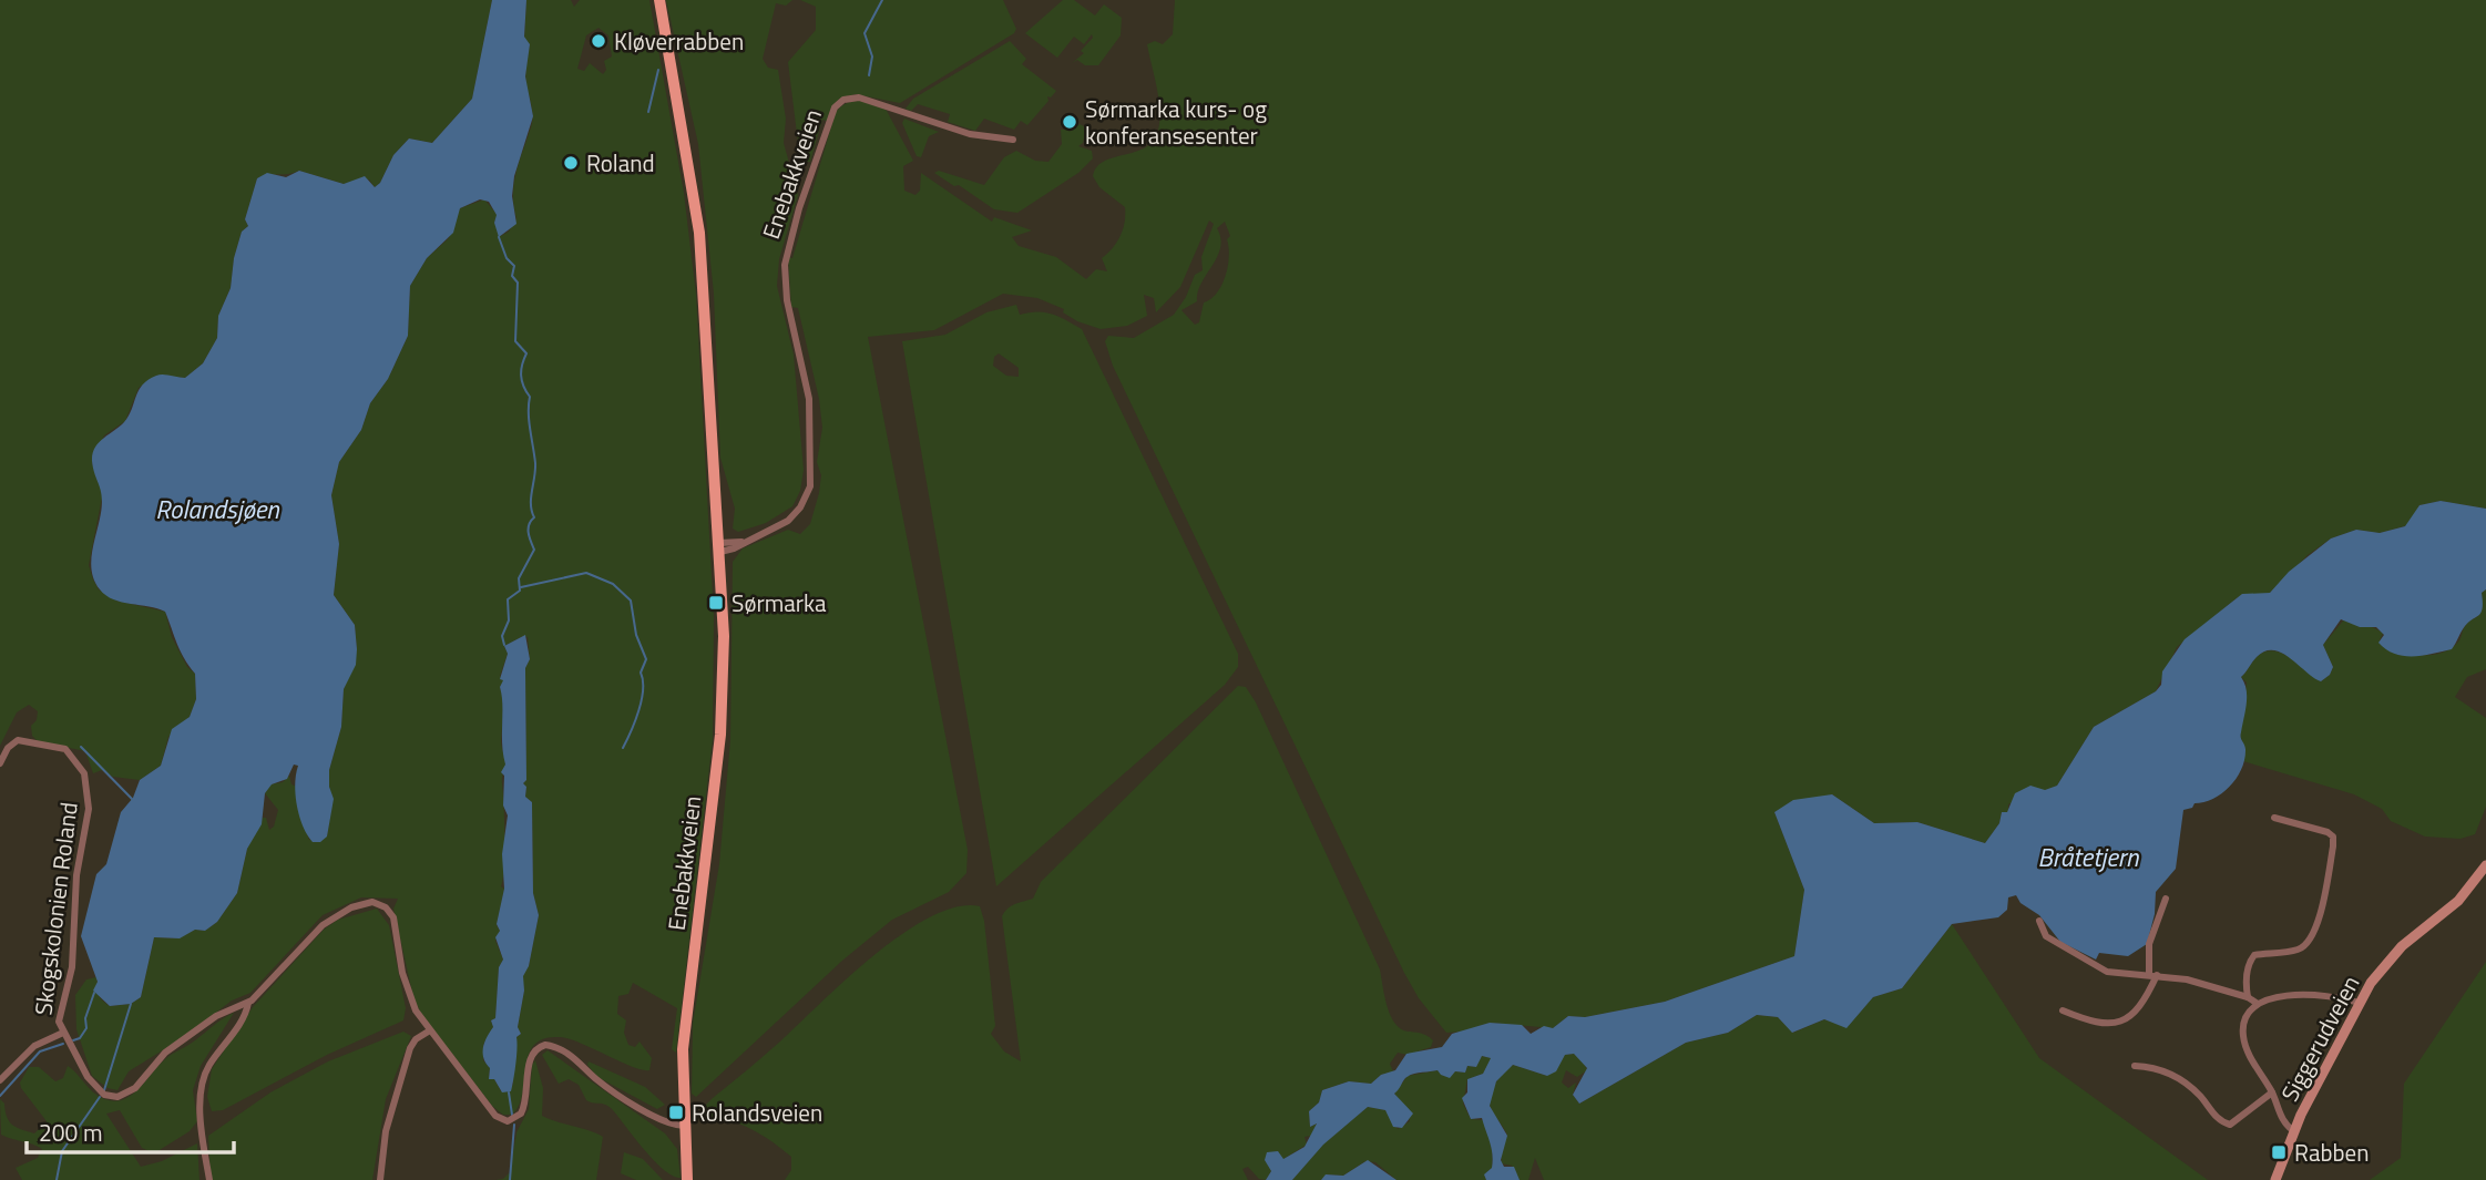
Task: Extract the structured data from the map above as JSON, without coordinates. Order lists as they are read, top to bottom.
{
  "streets": {
    "main road": ["Enebakkveien", "Siggerudveien"],
    "street": ["Skogskolonien Roland"]
  },
  "water": ["Rolandsjøen", "Bråtetjern"],
  "places": {
    "other": ["Kløverrabben", "Sørmarka kurs- og konferansesenter", "Roland"],
    "transit": ["Sørmarka", "Rolandsveien", "Rabben"]
  },
  "scale_bar": "200 m"
}
